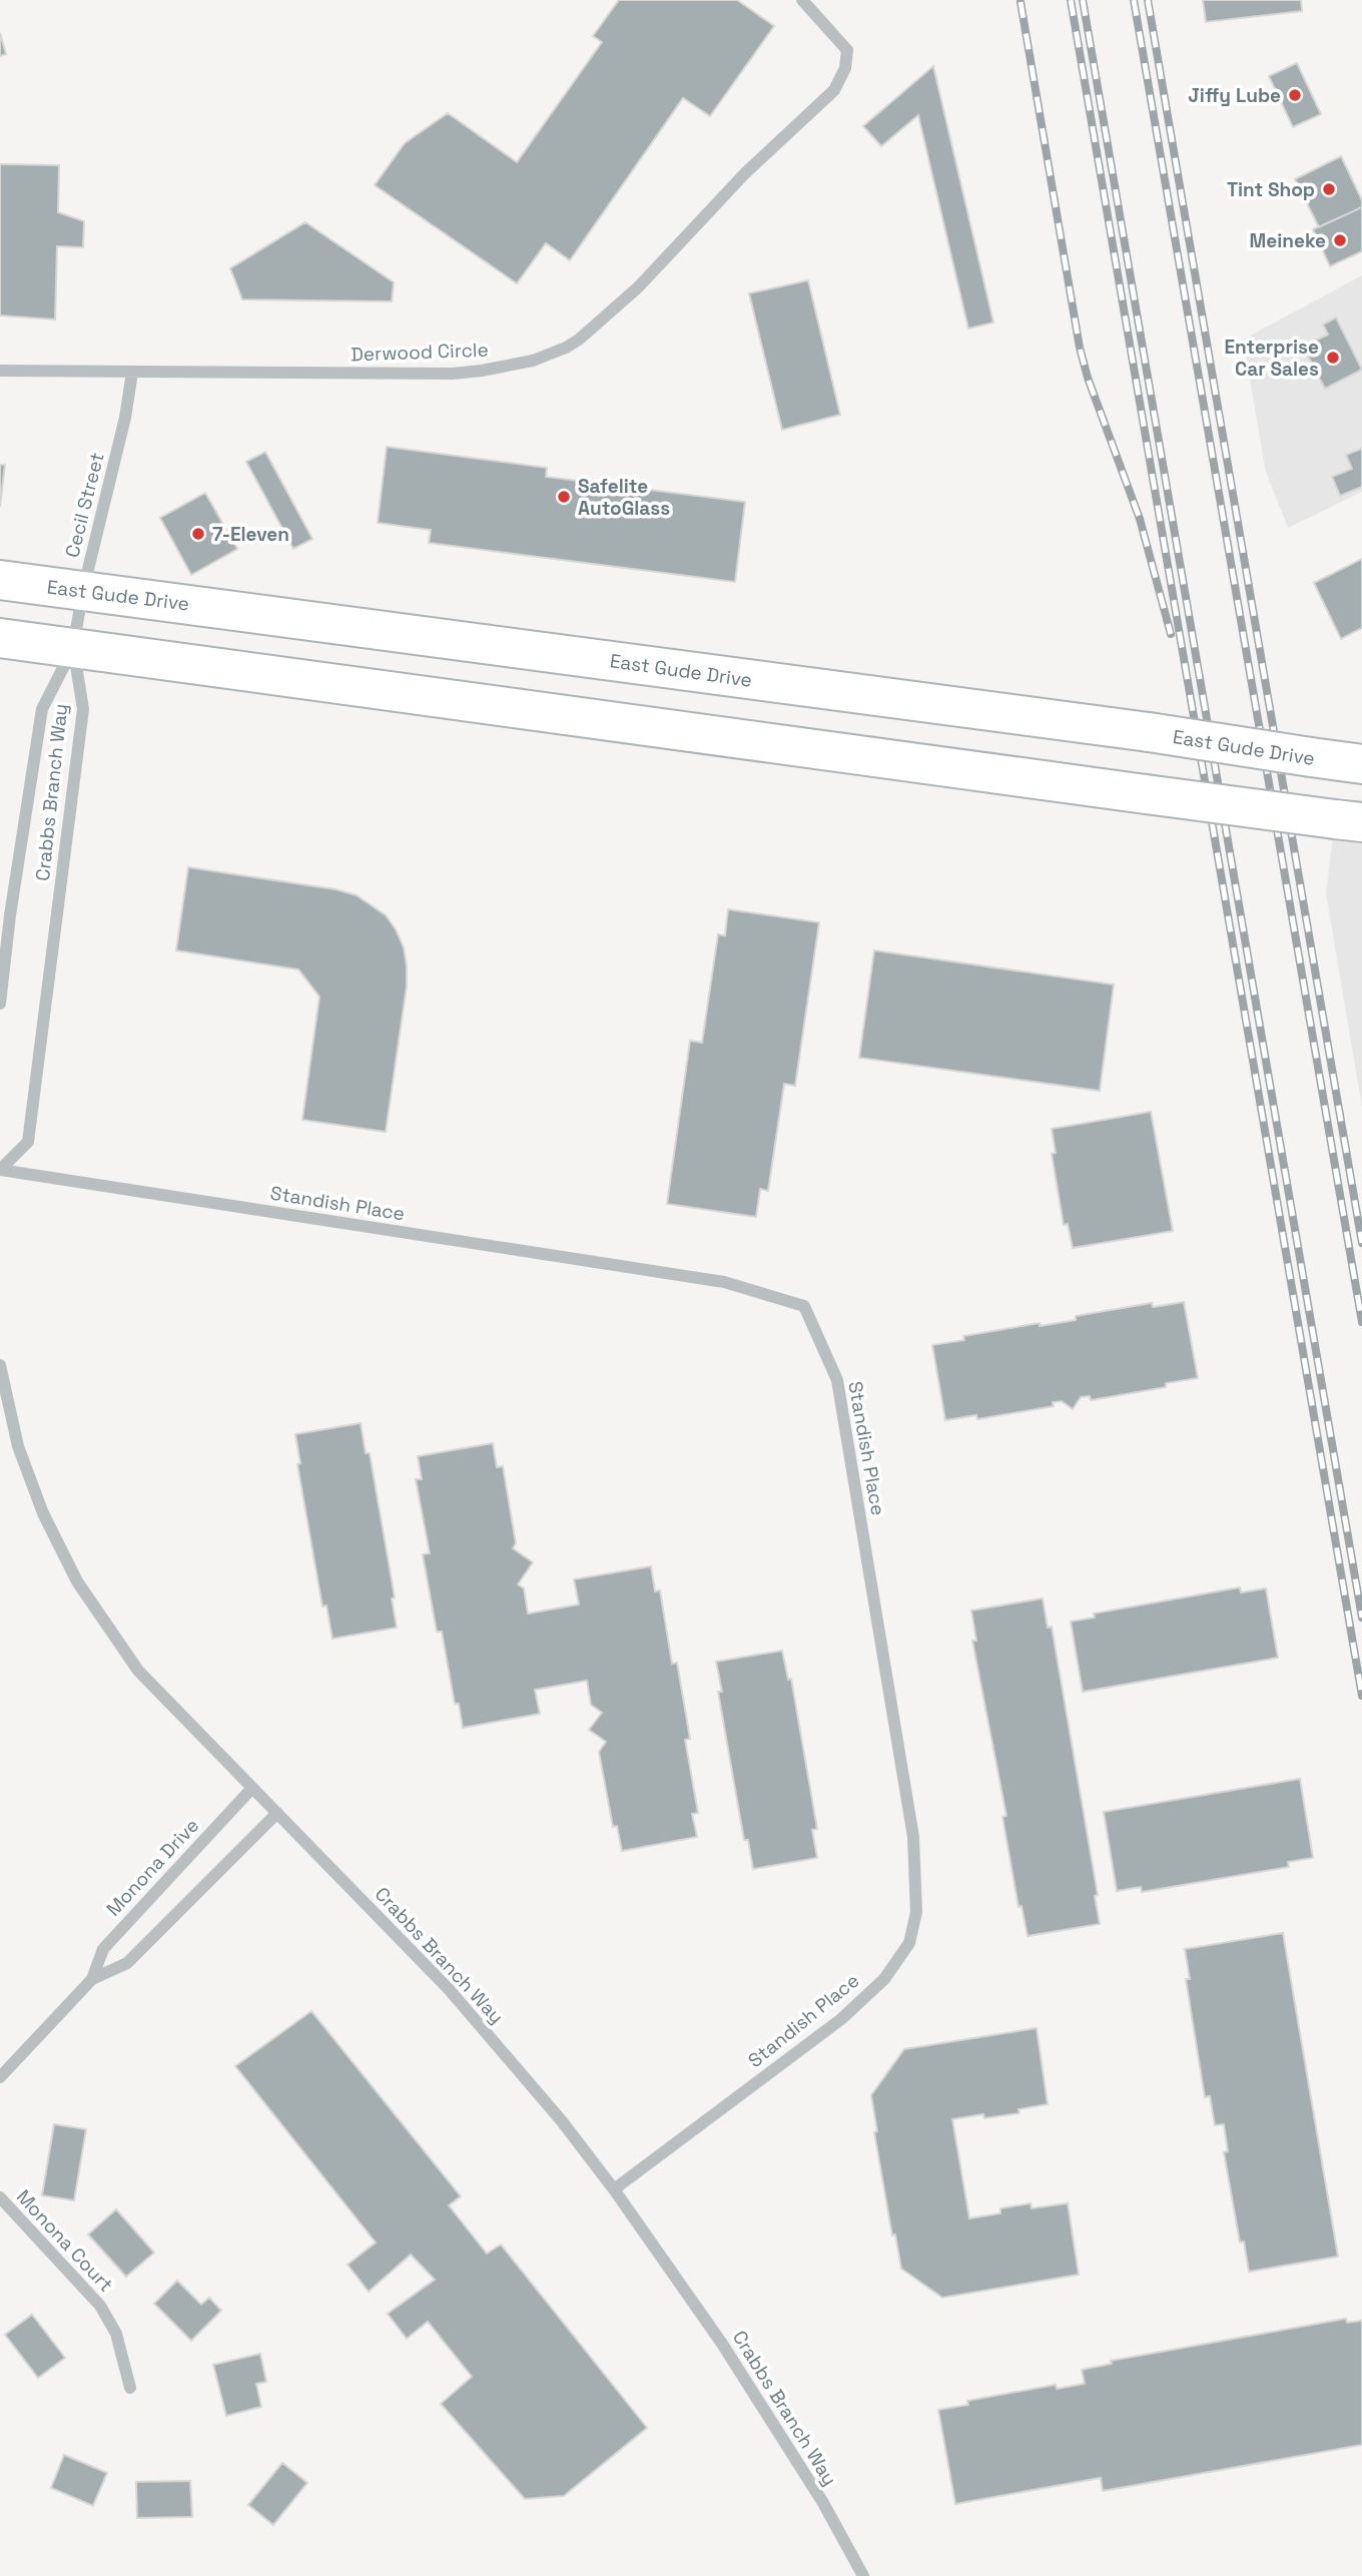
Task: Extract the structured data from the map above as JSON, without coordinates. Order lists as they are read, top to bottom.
{
  "streets": {
    "main road": ["East Gude Drive"],
    "street": [
      "Derwood Circle",
      "Cecil Street",
      "Crabbs Branch Way",
      "Standish Place",
      "Monona Drive",
      "Monona Court"
    ]
  },
  "crossings": [
    ["Derwood Circle", "Cecil Street"],
    ["Cecil Street", "East Gude Drive"],
    ["Cecil Street", "Crabbs Branch Way"],
    ["Crabbs Branch Way", "Standish Place"],
    ["Crabbs Branch Way", "Monona Drive"]
  ],
  "places": [
    "Jiffy Lube",
    "Tint Shop",
    "Meineke",
    "Enterprise Car Sales",
    "Safelite AutoGlass",
    "7-Eleven"
  ]
}
